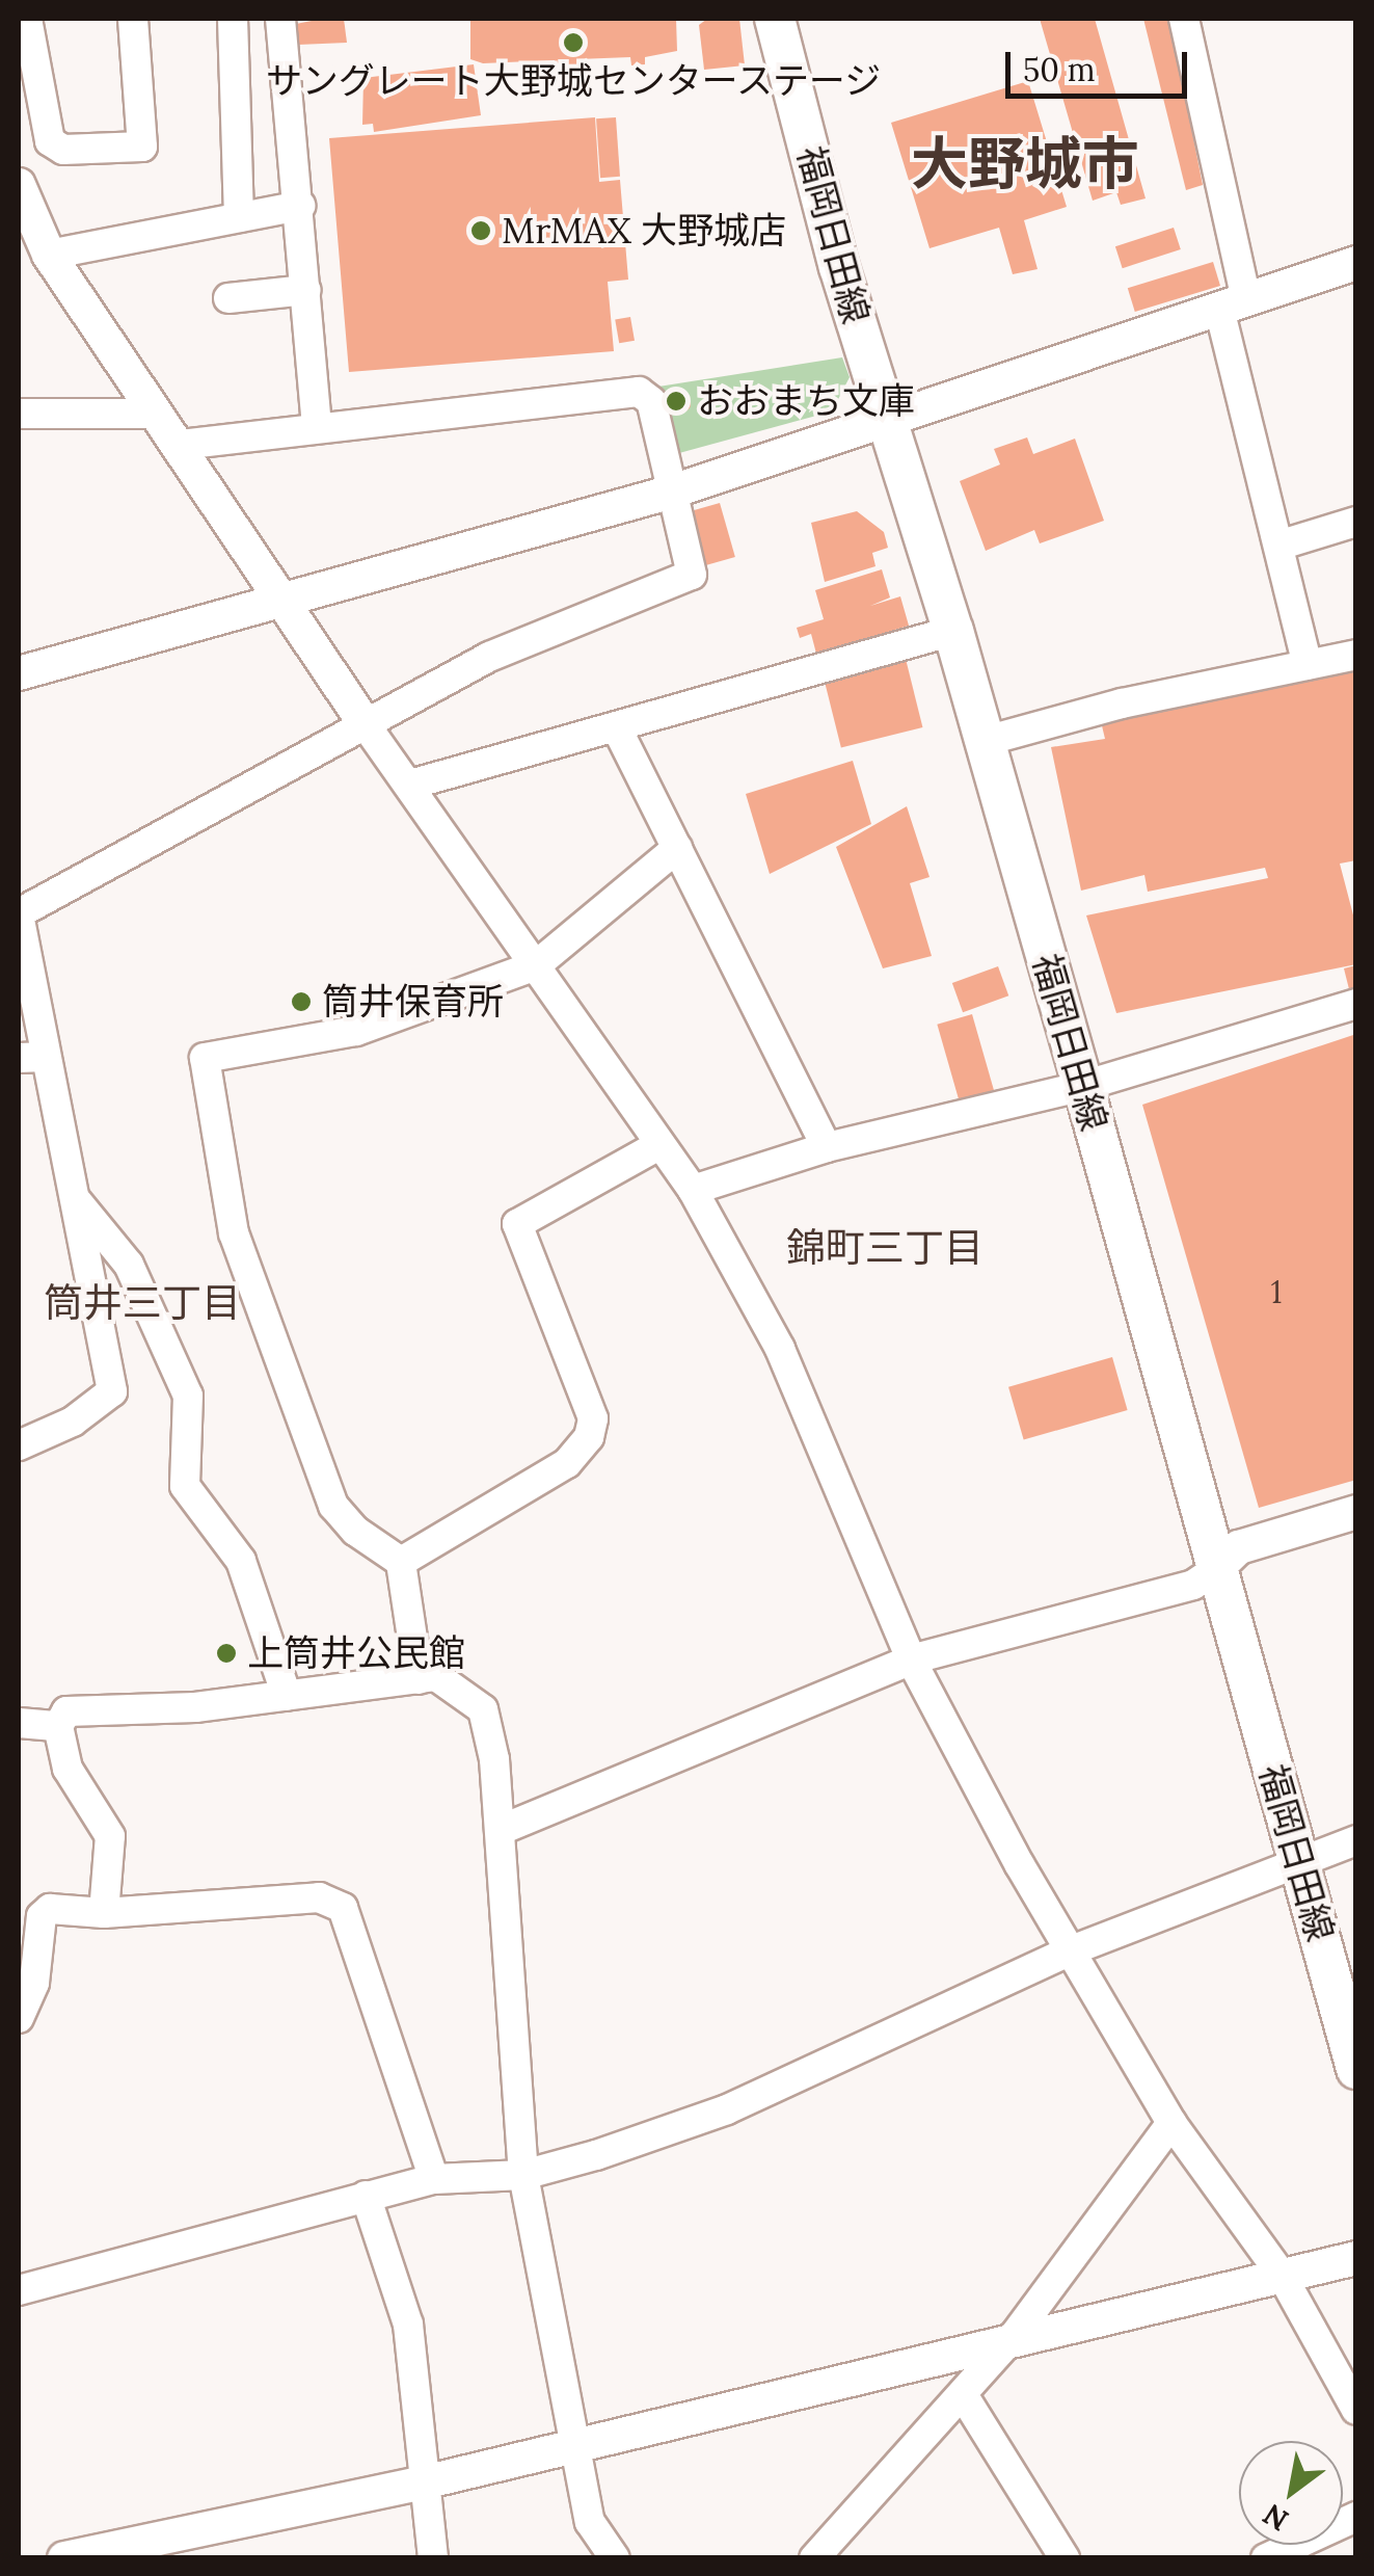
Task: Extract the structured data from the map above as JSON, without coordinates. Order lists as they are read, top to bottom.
{
  "streets": {
    "main road": ["福岡日田線"]
  },
  "districts": ["大野城市", "錦町三丁目", "筒井三丁目"],
  "places": [
    "サングレート大野城センターステージ",
    "MrMAX 大野城店",
    "おおまち文庫",
    "筒井保育所",
    "上筒井公民館"
  ],
  "house_numbers": ["1"],
  "scale_bar": "50 m",
  "north": "bottom left"
}
